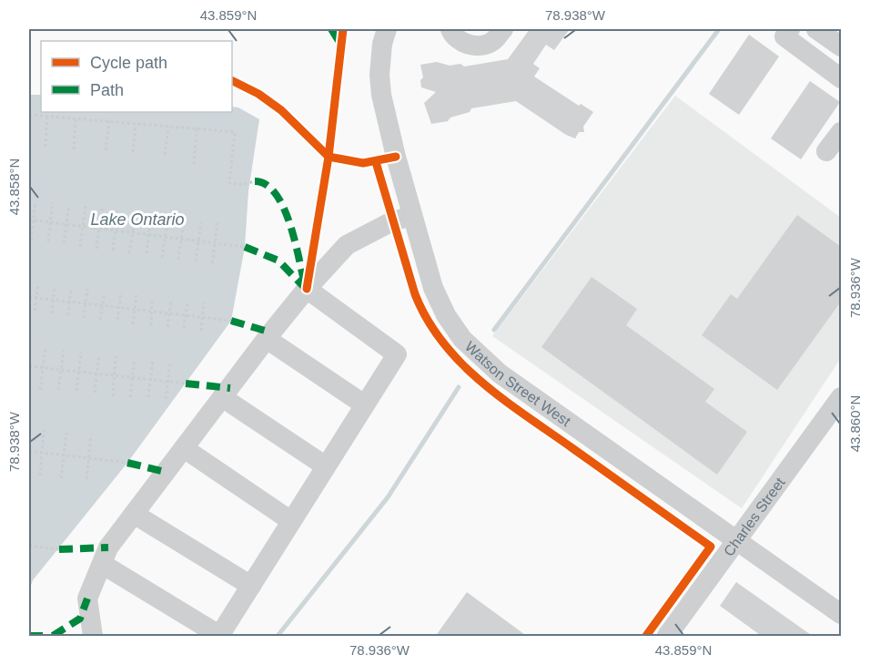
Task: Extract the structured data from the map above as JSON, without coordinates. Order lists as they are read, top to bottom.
{
  "streets": {
    "street": ["Watson Street West", "Charles Street"]
  },
  "crossings": [
    ["Watson Street West", "Charles Street"]
  ],
  "water": ["Lake Ontario"],
  "legend": ["Cycle path", "Path"],
  "coordinates": [
    "43.859°N",
    "78.938°W",
    "43.858°N",
    "78.936°W",
    "43.860°N"
  ]
}
